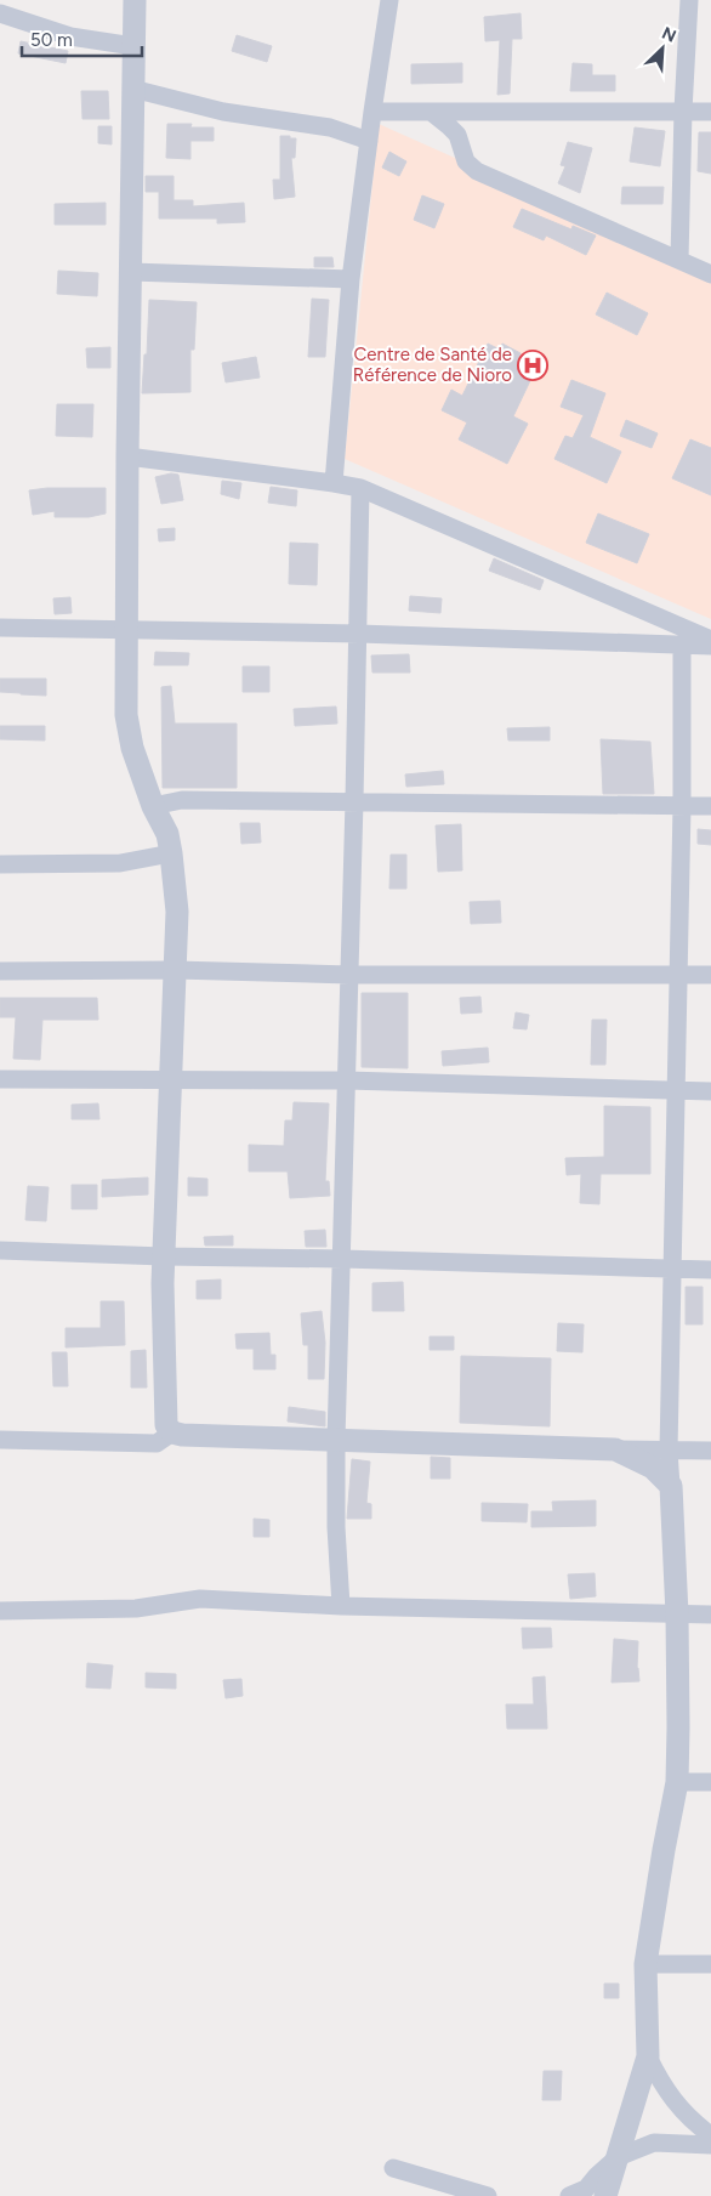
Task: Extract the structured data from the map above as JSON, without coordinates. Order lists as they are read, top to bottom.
{
  "places": {
    "hospital": ["Centre de Santé de Référence de Nioro"]
  },
  "scale_bar": "50 m",
  "north": "top right"
}
